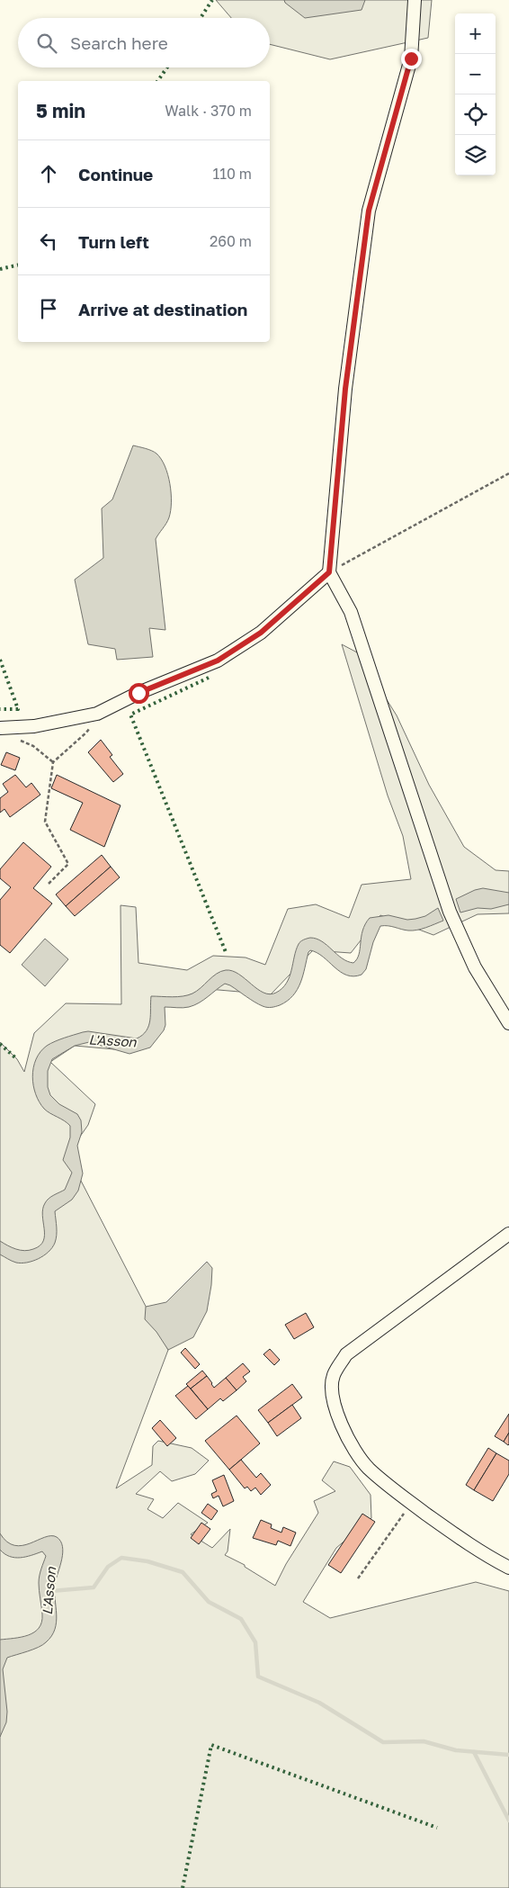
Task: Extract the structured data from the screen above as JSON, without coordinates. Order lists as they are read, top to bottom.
{
  "water": ["L'Asson"],
  "page": {
    "map_buttons": ["+", "−"],
    "search": "Search here",
    "heading": ["5 min", "Walk · 370 m"],
    "list": [
      ["Continue", "110 m"],
      ["Turn left", "260 m"],
      "Arrive at destination"
    ]
  }
}
